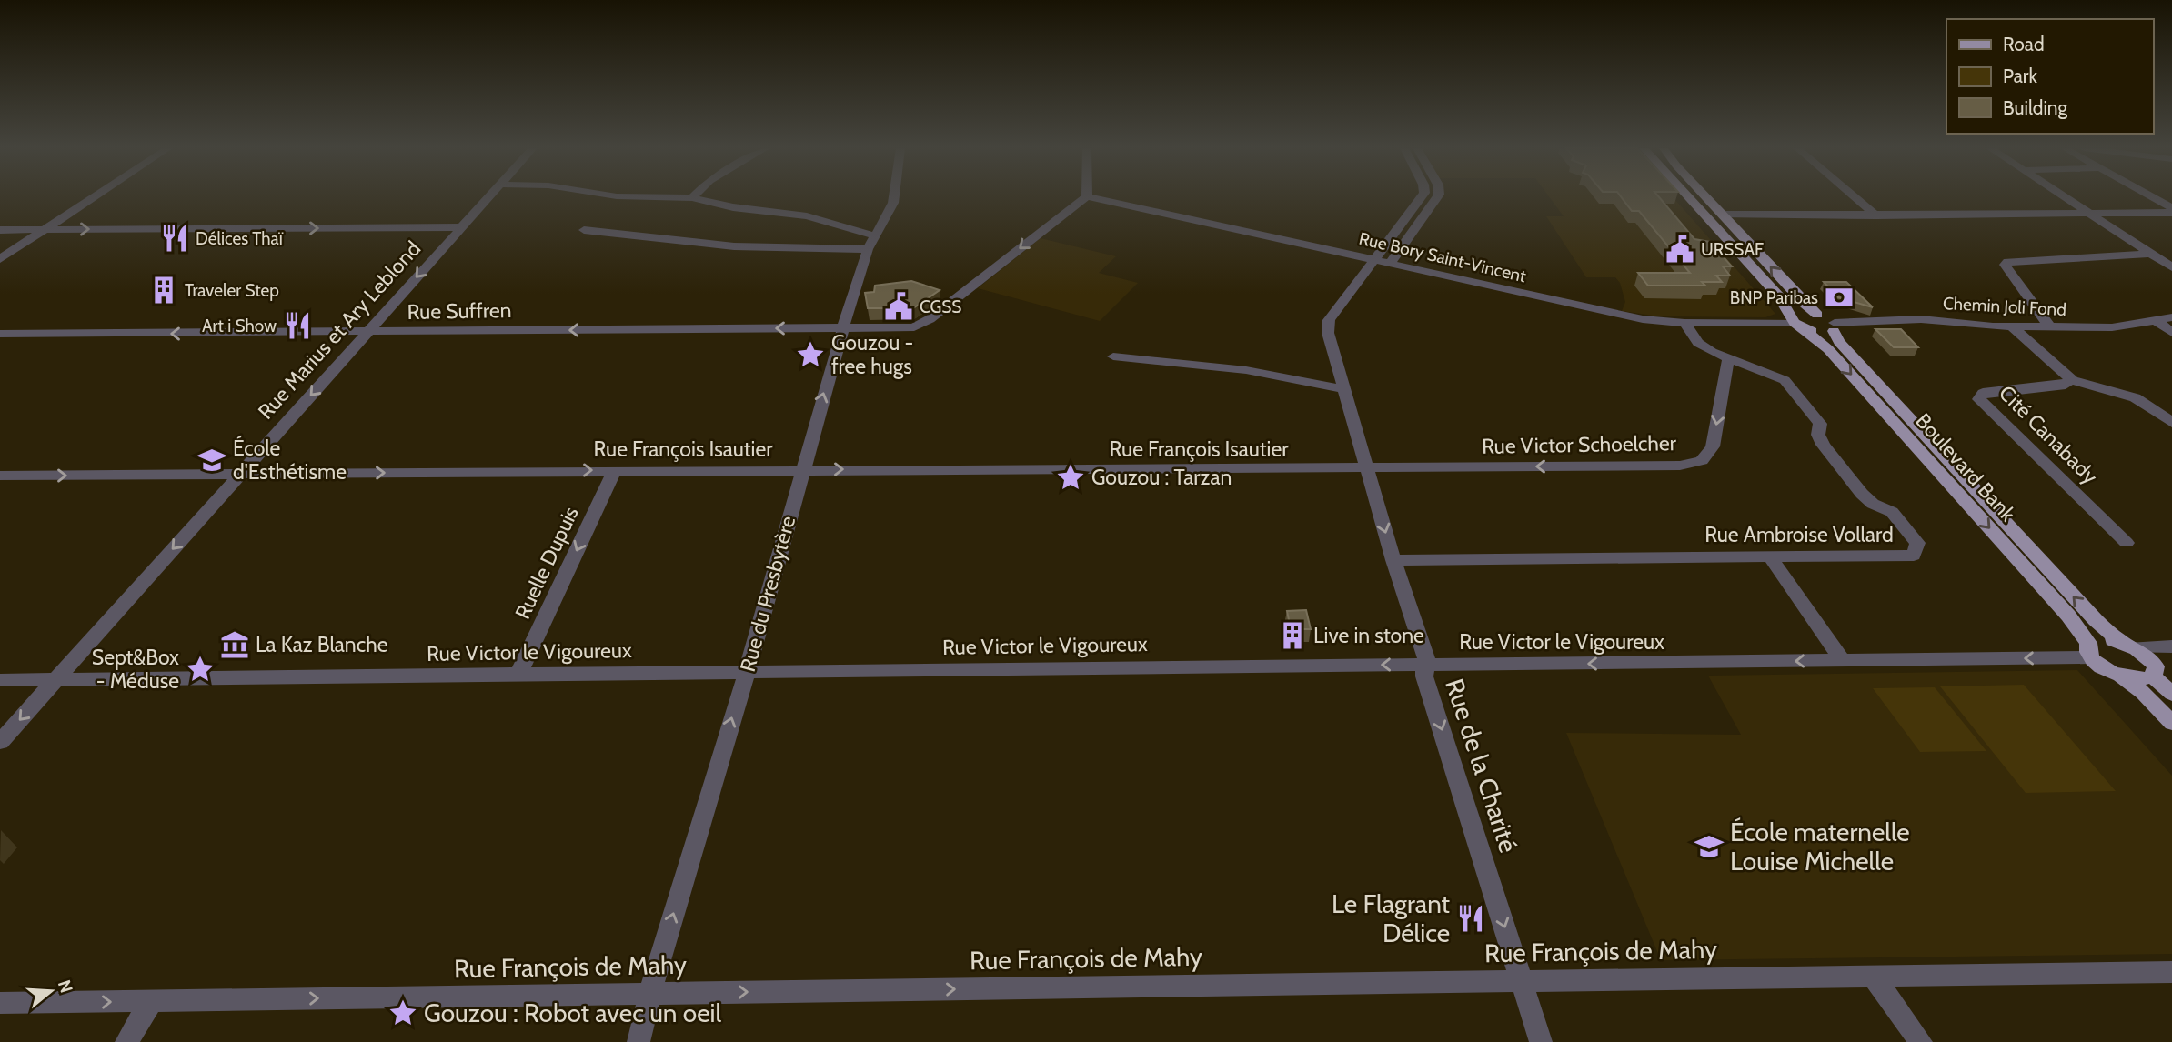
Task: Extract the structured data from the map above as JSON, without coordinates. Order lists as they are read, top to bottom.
{
  "streets": {
    "main road": ["Boulevard Bank"],
    "street": [
      "Rue Bory Saint-Vincent",
      "Chemin Joli Fond",
      "Rue Suffren",
      "Rue Marius et Ary Leblond",
      "Cité Canabady",
      "Rue Victor Schoelcher",
      "Rue François Isautier",
      "Rue Ambroise Vollard",
      "Ruelle Dupuis",
      "Rue du Presbytère",
      "Rue Victor le Vigoureux",
      "Rue de la Charité",
      "Rue François de Mahy"
    ]
  },
  "crossings": [
    ["Rue Bory Saint-Vincent", "Boulevard Bank"],
    ["Rue Bory Saint-Vincent", "Rue de la Charité"],
    ["Chemin Joli Fond", "Cité Canabady"],
    ["Chemin Joli Fond", "Boulevard Bank"],
    ["Rue Suffren", "Rue Marius et Ary Leblond"],
    ["Rue Suffren", "Rue du Presbytère"],
    ["Rue Marius et Ary Leblond", "Rue François Isautier"],
    ["Rue Marius et Ary Leblond", "Rue Victor le Vigoureux"],
    ["Rue Victor Schoelcher", "Rue François Isautier"],
    ["Rue Victor Schoelcher", "Rue Ambroise Vollard"],
    ["Rue Victor Schoelcher", "Rue de la Charité"],
    ["Rue François Isautier", "Ruelle Dupuis"],
    ["Rue François Isautier", "Rue du Presbytère"],
    ["Rue François Isautier", "Rue de la Charité"],
    ["Boulevard Bank", "Rue Victor le Vigoureux"],
    ["Rue Ambroise Vollard", "Rue de la Charité"],
    ["Ruelle Dupuis", "Rue Victor le Vigoureux"],
    ["Rue du Presbytère", "Rue Victor le Vigoureux"],
    ["Rue du Presbytère", "Rue François de Mahy"],
    ["Rue Victor le Vigoureux", "Rue de la Charité"],
    ["Rue de la Charité", "Rue François de Mahy"]
  ],
  "one_way": [
    "Rue Marius et Ary Leblond",
    "Rue Victor Schoelcher",
    "Rue François Isautier",
    "Ruelle Dupuis",
    "Rue du Presbytère",
    "Rue Victor le Vigoureux",
    "Rue de la Charité",
    "Rue François de Mahy"
  ],
  "places": {
    "restaurant": ["Délices Thaï", "Art i Show", "Le Flagrant Délice"],
    "public building": ["URSSAF", "CGSS"],
    "building": ["Traveler Step", "Live in stone"],
    "bank": ["BNP Paribas"],
    "place": [
      "Gouzou - free hugs",
      "Gouzou : Tarzan",
      "Sept&Box - Méduse",
      "Gouzou : Robot avec un oeil"
    ],
    "school or university": ["École d'Esthétisme", "École maternelle Louise Michelle"],
    "museum": ["La Kaz Blanche"]
  },
  "legend": ["Road", "Park", "Building"],
  "north": "right"
}
